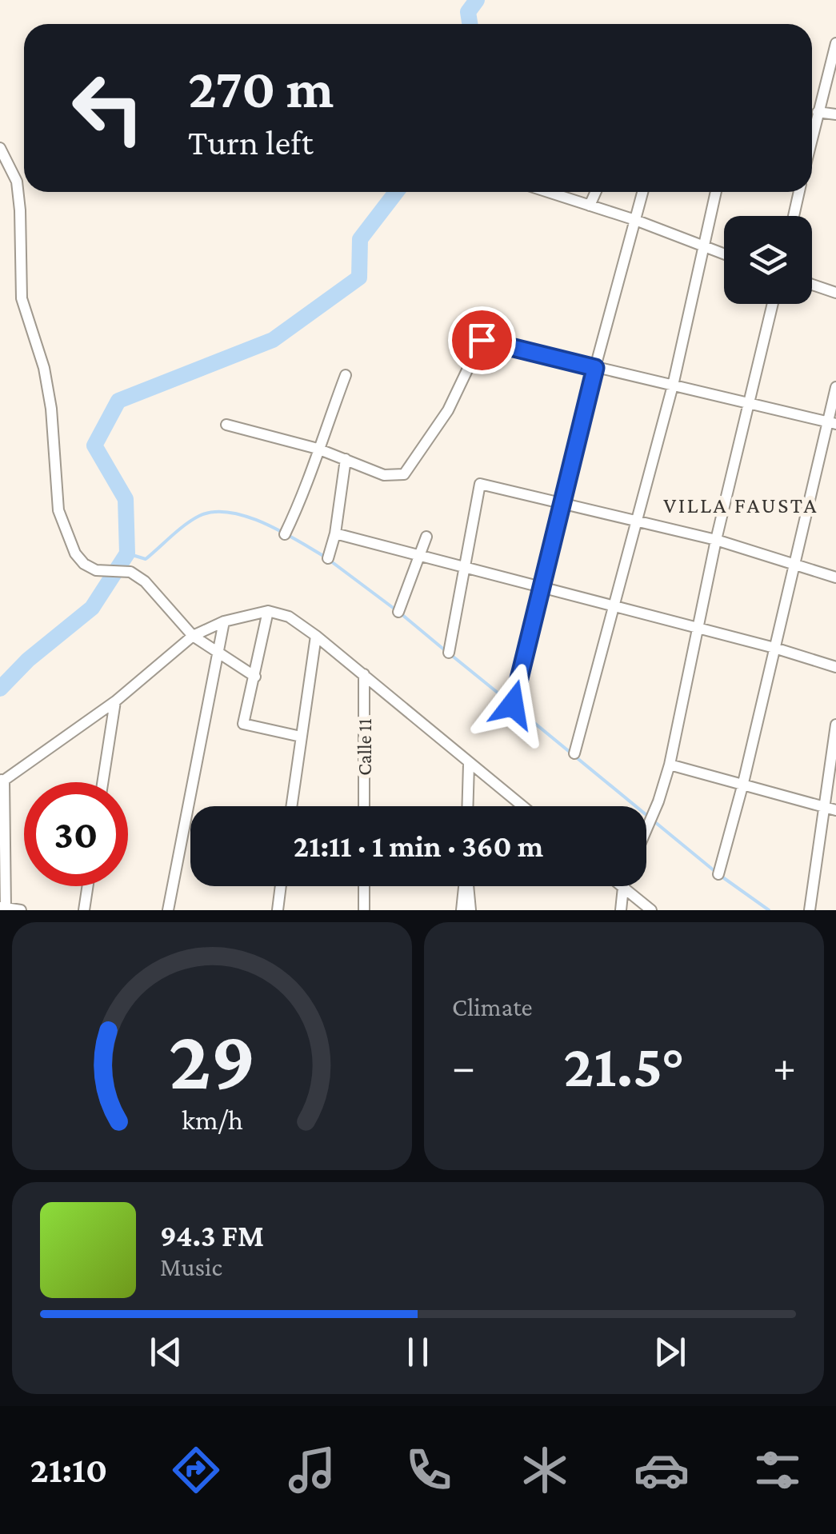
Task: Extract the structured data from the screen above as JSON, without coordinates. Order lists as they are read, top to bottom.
{
  "streets": {
    "street": ["Calle 11"]
  },
  "districts": ["VILLA FAUSTA"],
  "page": {
    "turn": ["270 m", "Turn left"],
    "limit": "30",
    "trip": "21:11 · 1 min · 360 m",
    "tile": "Climate",
    "heat": ["−", "21.5°", "+"],
    "song": ["94.3 FM", "Music"],
    "tabs": "21:10",
    "gauge": ["29", "km/h"]
  }
}
